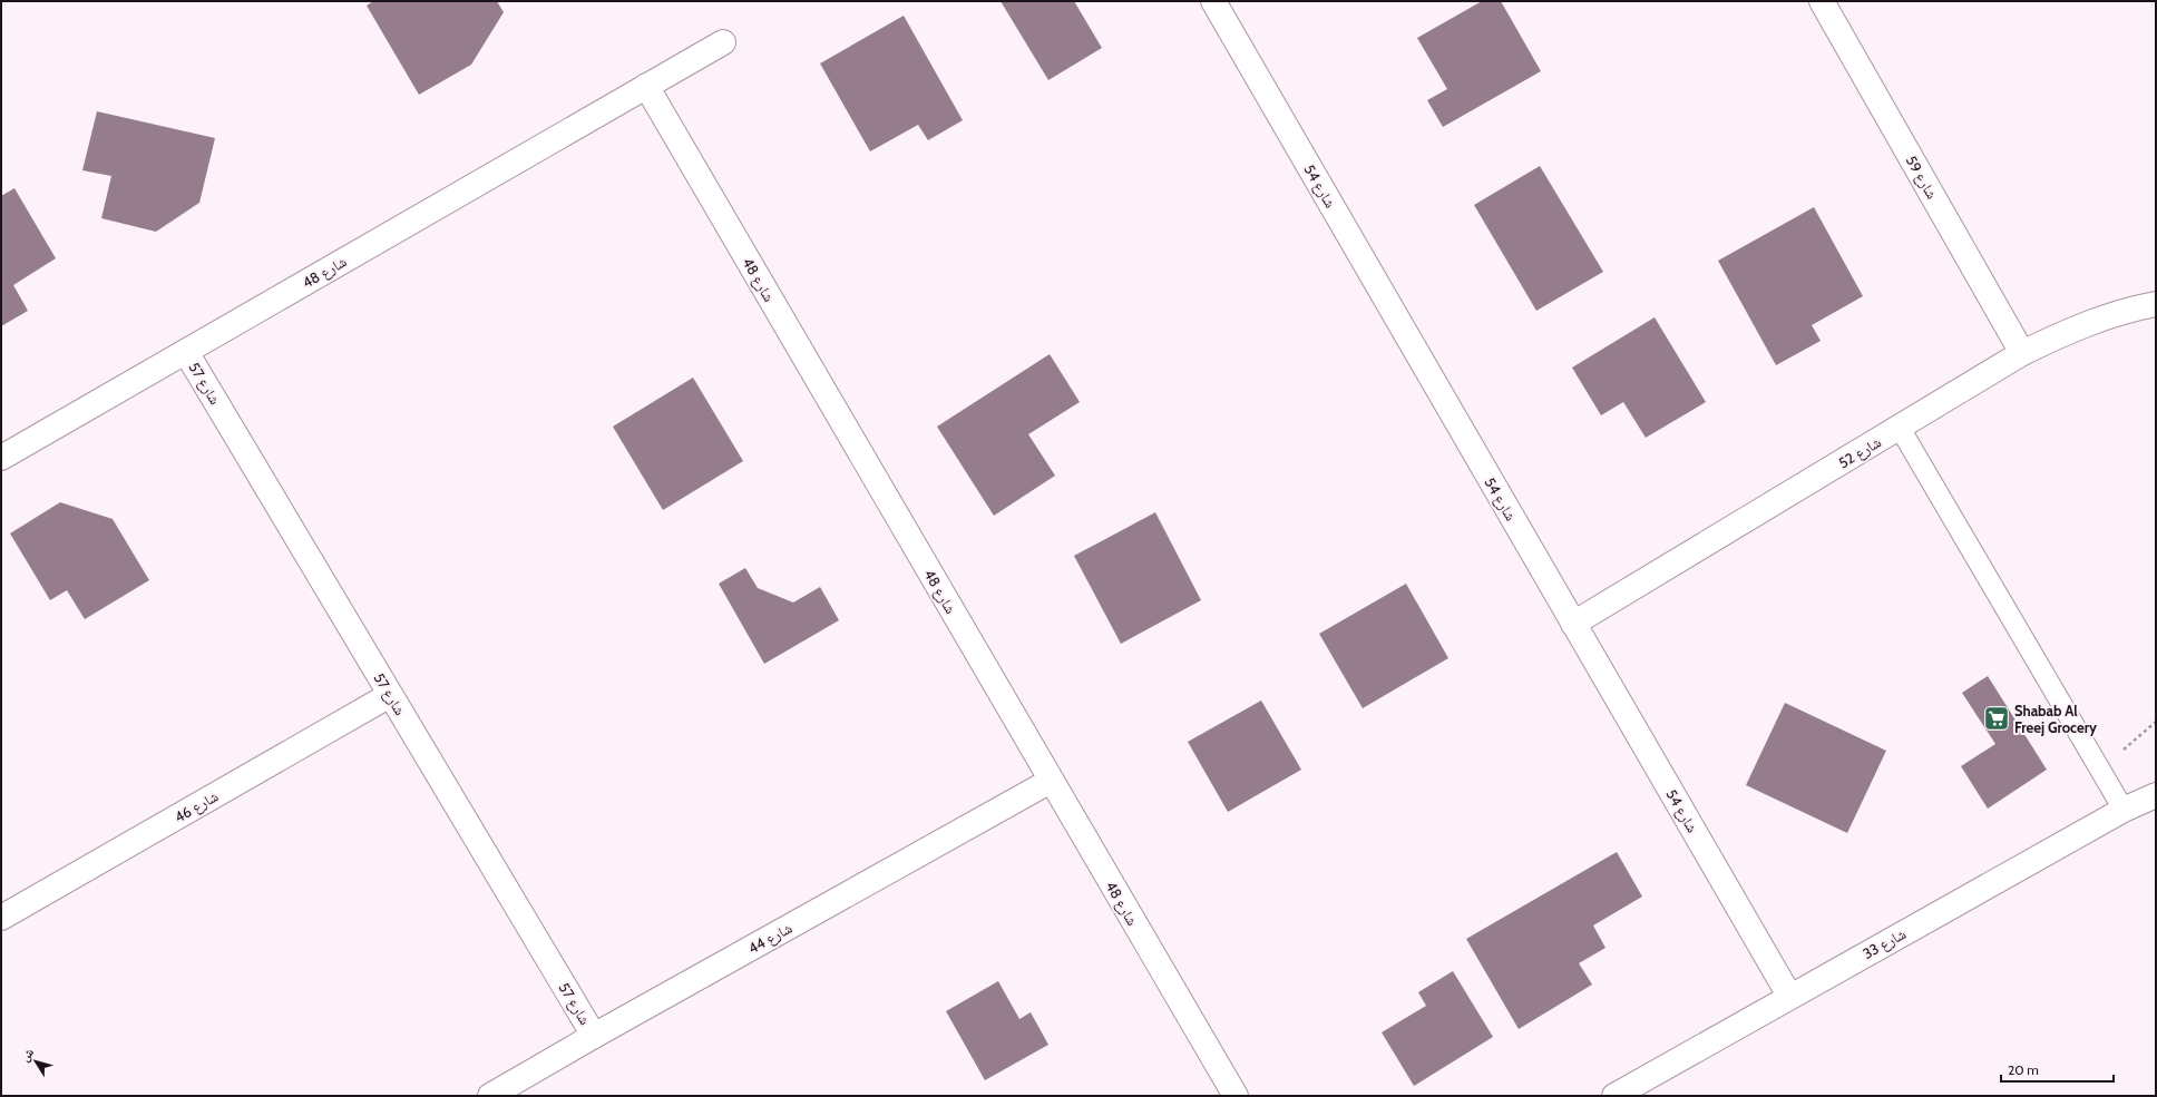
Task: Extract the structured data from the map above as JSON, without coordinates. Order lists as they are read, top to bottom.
{
  "streets": {
    "street": [
      "شارع 59",
      "شارع 54",
      "شارع 48",
      "شارع 57",
      "شارع 52",
      "شارع 46",
      "شارع 44",
      "شارع 33"
    ]
  },
  "crossings": [
    ["شارع 59", "شارع 52"],
    ["شارع 54", "شارع 52"],
    ["شارع 54", "شارع 33"],
    ["شارع 48", "شارع 57"],
    ["شارع 48", "شارع 44"],
    ["شارع 57", "شارع 46"],
    ["شارع 57", "شارع 44"]
  ],
  "places": {
    "supermarket": ["Shabab Al Freej Grocery"]
  },
  "scale_bar": "20 m",
  "north": "top left"
}
